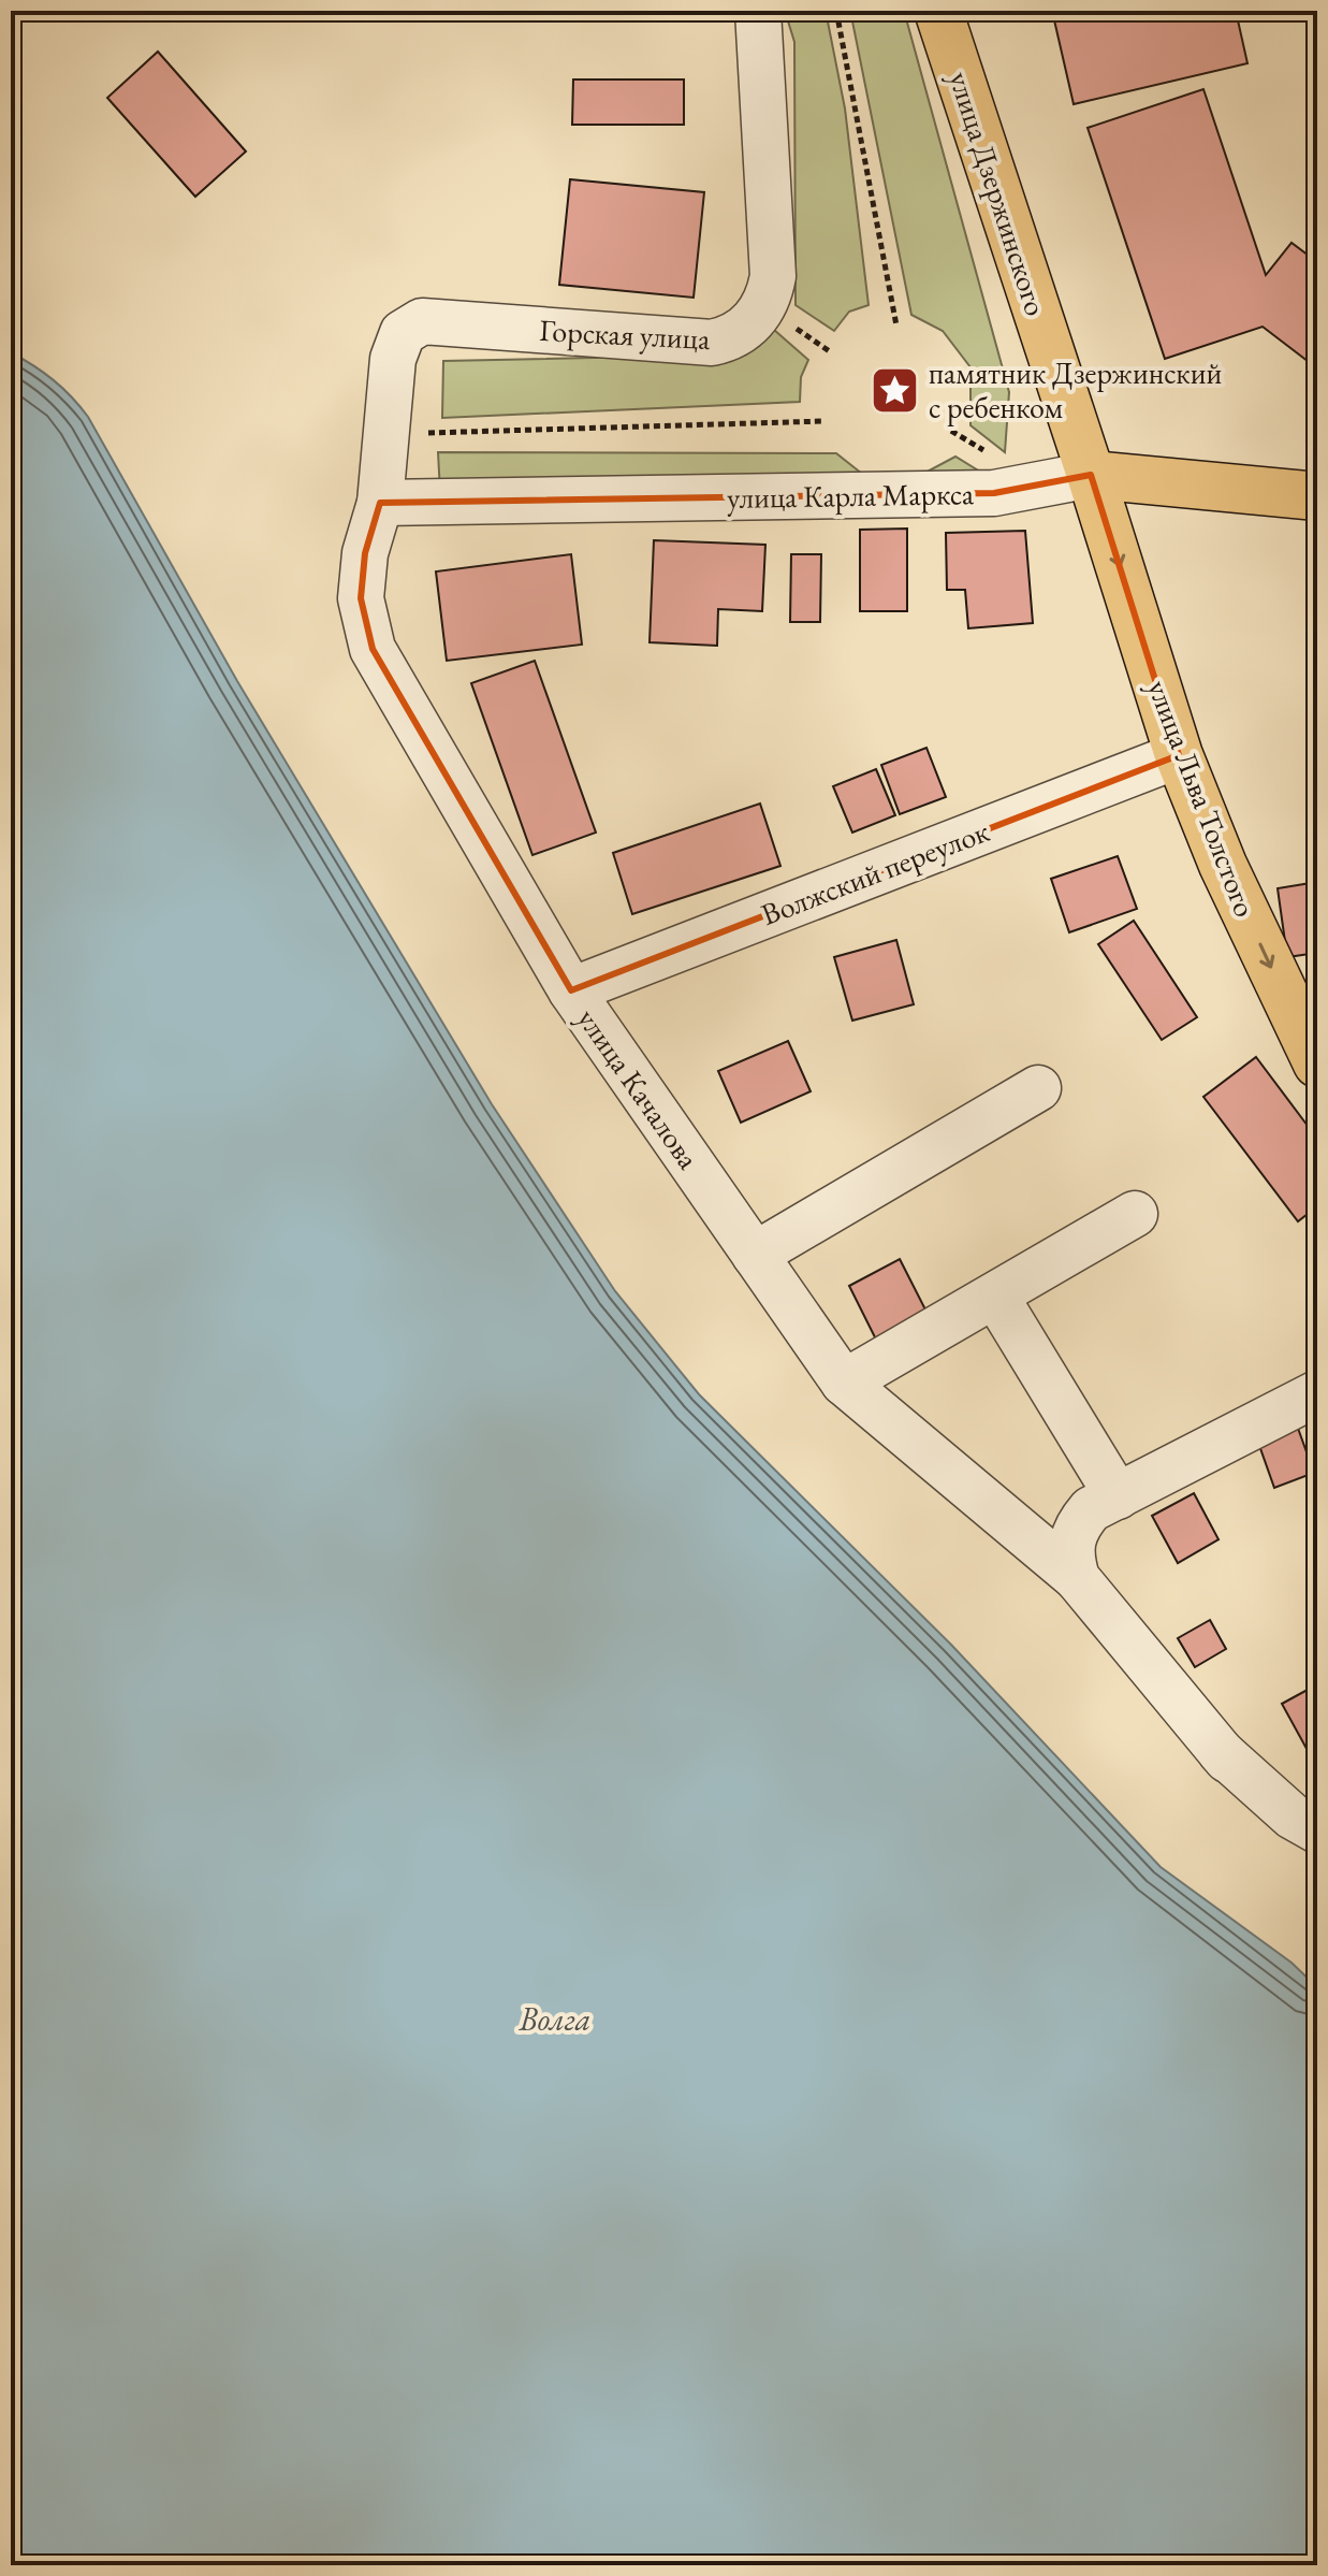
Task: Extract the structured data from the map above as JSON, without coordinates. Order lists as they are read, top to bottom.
{
  "streets": {
    "main road": ["улица Дзержинского", "улица Карла Маркса", "улица Льва Толстого"],
    "street": ["Горская улица", "Волжский переулок", "улица Качалова"]
  },
  "crossings": [
    ["улица Дзержинского", "улица Карла Маркса"],
    ["улица Дзержинского", "улица Льва Толстого"],
    ["Горская улица", "улица Карла Маркса"],
    ["Горская улица", "улица Качалова"],
    ["улица Карла Маркса", "улица Льва Толстого"],
    ["улица Карла Маркса", "улица Качалова"],
    ["улица Льва Толстого", "Волжский переулок"],
    ["Волжский переулок", "улица Качалова"]
  ],
  "one_way": ["улица Льва Толстого"],
  "water": ["Волга"],
  "places": {
    "place": ["памятник Дзержинский с ребенком"]
  }
}
